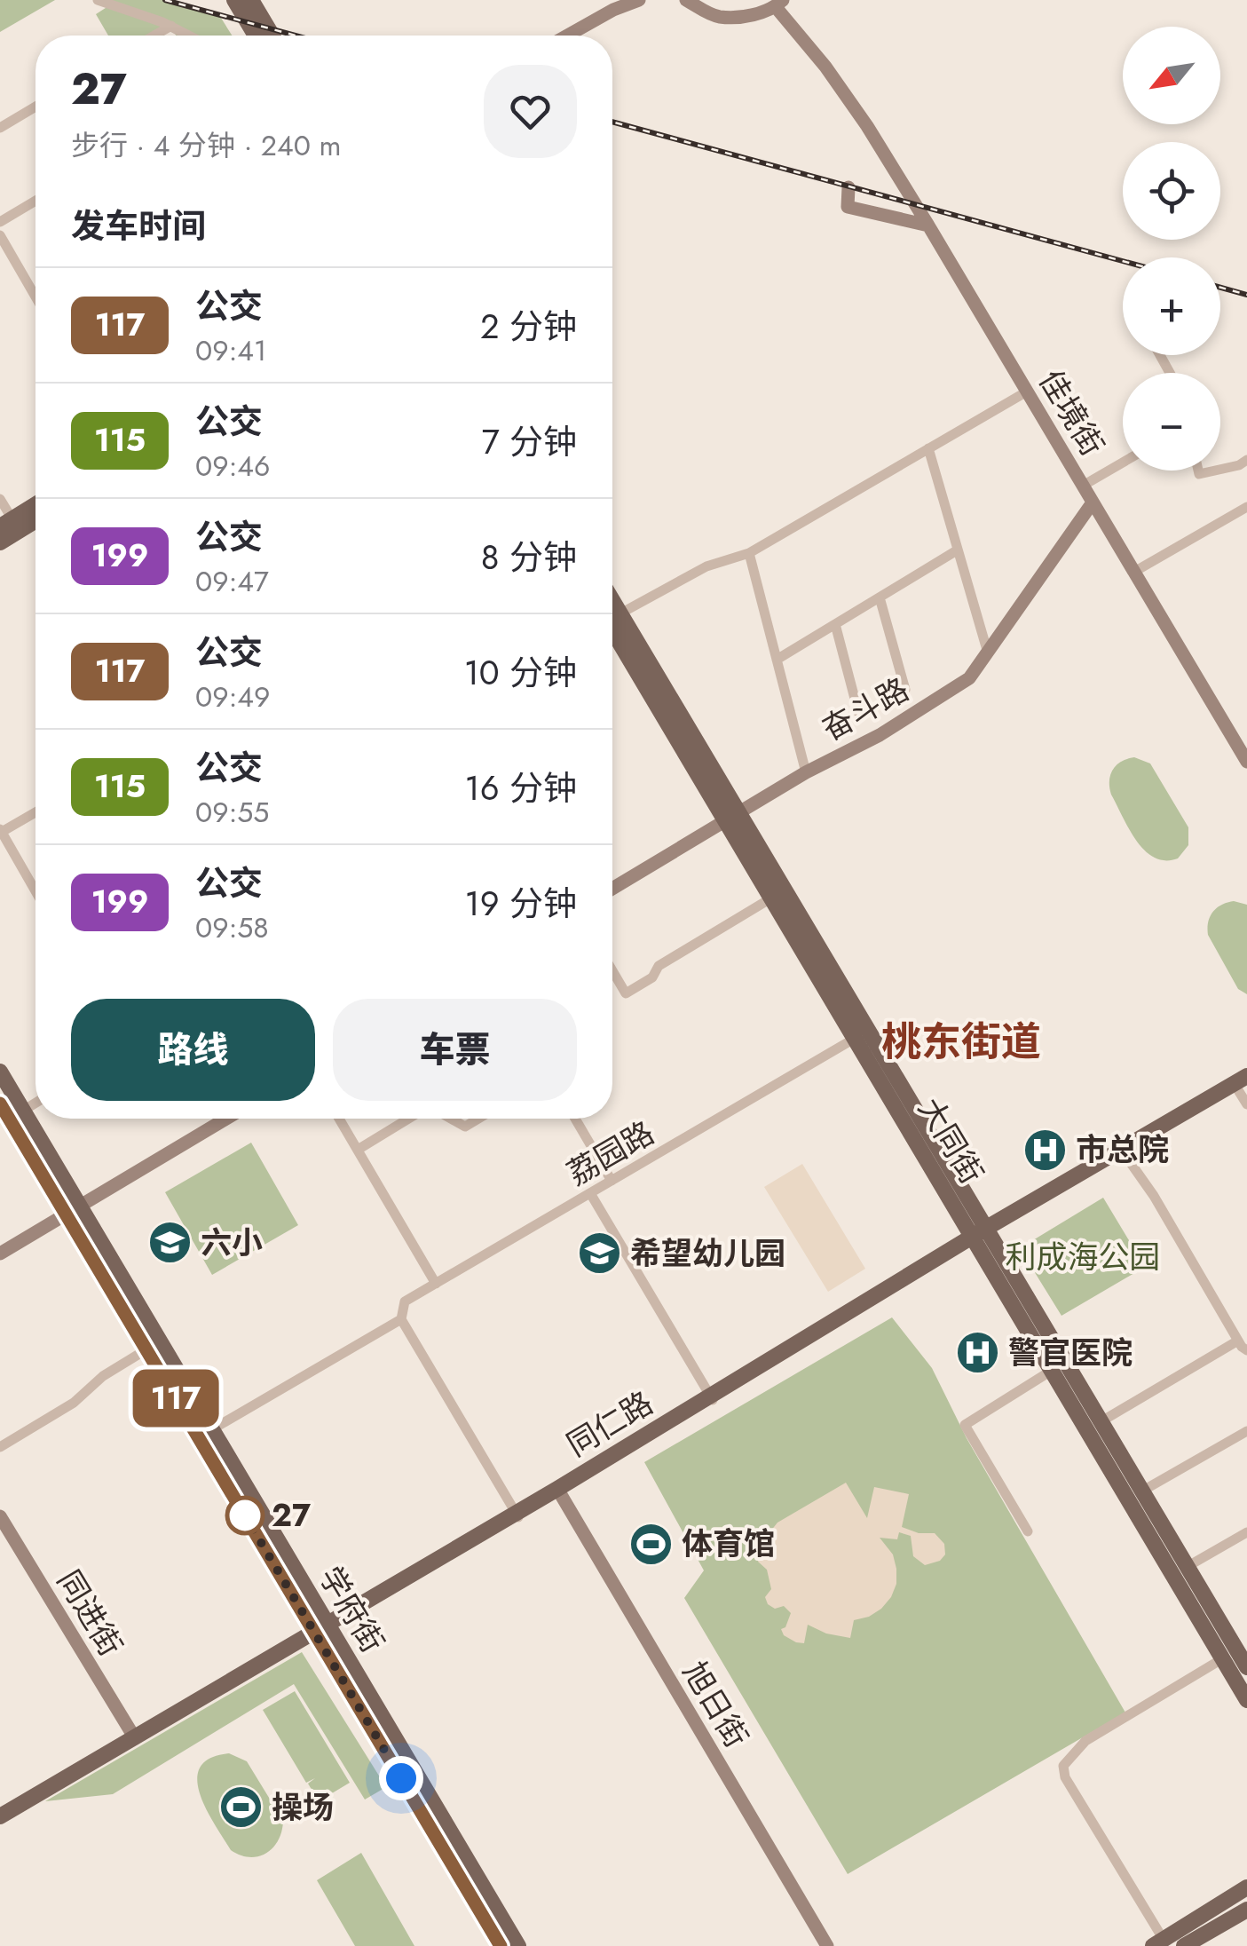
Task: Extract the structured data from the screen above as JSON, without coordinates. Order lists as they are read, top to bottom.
{
  "streets": {
    "main road": ["大同街", "同仁路", "学府街"],
    "street": [
      "佳境街",
      "奋斗路",
      "荔园路",
      "同进街",
      "旭日街"
    ]
  },
  "crossings": [
    ["佳境街", "奋斗路"],
    ["奋斗路", "大同街"],
    ["大同街", "荔园路"],
    ["大同街", "同仁路"],
    ["荔园路", "学府街"],
    ["同仁路", "学府街"],
    ["同仁路", "同进街"],
    ["同仁路", "旭日街"]
  ],
  "districts": ["桃东街道"],
  "parks": ["利成海公园"],
  "places": {
    "hospital": ["市总院", "警官医院"],
    "school or university": ["六小", "希望幼儿园"],
    "other": ["27"],
    "sports": ["体育馆", "操场"]
  },
  "lines": ["bus line 117"],
  "north": "bottom left",
  "page": {
    "on_map": "117",
    "map_buttons": ["+", "−"],
    "heading": [
      ["27", "步行 · 4 分钟 · 240 m"],
      "发车时间"
    ],
    "list": [
      {
        "mark": "117",
        "name": "公交",
        "note": "09:41",
        "value": "2 分钟"
      },
      {
        "mark": "115",
        "name": "公交",
        "note": "09:46",
        "value": "7 分钟"
      },
      {
        "mark": "199",
        "name": "公交",
        "note": "09:47",
        "value": "8 分钟"
      },
      {
        "mark": "117",
        "name": "公交",
        "note": "09:49",
        "value": "10 分钟"
      },
      {
        "mark": "115",
        "name": "公交",
        "note": "09:55",
        "value": "16 分钟"
      },
      {
        "mark": "199",
        "name": "公交",
        "note": "09:58",
        "value": "19 分钟"
      }
    ],
    "buttons": ["路线", "车票"]
  }
}
